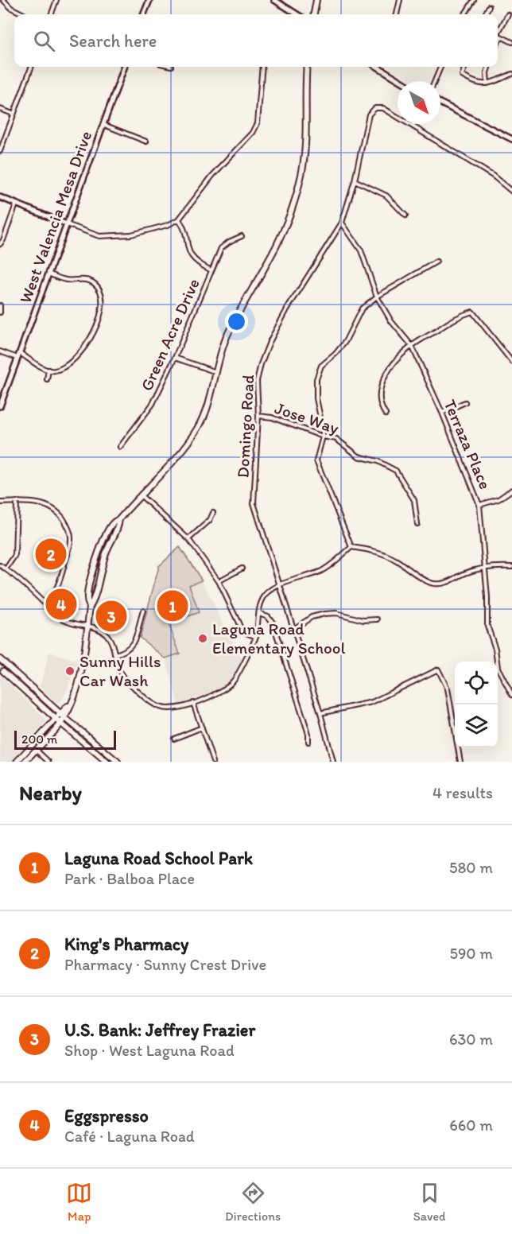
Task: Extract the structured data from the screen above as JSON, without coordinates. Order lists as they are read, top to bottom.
{
  "streets": {
    "street": [
      "West Valencia Mesa Drive",
      "Green Acre Drive",
      "Jose Way",
      "Domingo Road",
      "Terraza Place"
    ]
  },
  "crossings": [
    ["Jose Way", "Domingo Road"],
    ["Domingo Road", "Terraza Place"]
  ],
  "places": ["Laguna Road Elementary School", "Sunny Hills Car Wash"],
  "scale_bar": "200 m",
  "north": "bottom right",
  "page": {
    "search": "Search here",
    "pins": [
      "2",
      "4",
      "1",
      "3"
    ],
    "scale": "200 m",
    "heading": ["Nearby", "4 results"],
    "list": [
      {
        "mark": "1",
        "name": "Laguna Road School Park",
        "note": "Park · Balboa Place",
        "value": "580 m"
      },
      {
        "mark": "2",
        "name": "King's Pharmacy",
        "note": "Pharmacy · Sunny Crest Drive",
        "value": "590 m"
      },
      {
        "mark": "3",
        "name": "U.S. Bank: Jeffrey Frazier",
        "note": "Shop · West Laguna Road",
        "value": "630 m"
      },
      {
        "mark": "4",
        "name": "Eggspresso",
        "note": "Café · Laguna Road",
        "value": "660 m"
      }
    ],
    "nav": ["Map", "Directions", "Saved"]
  }
}
